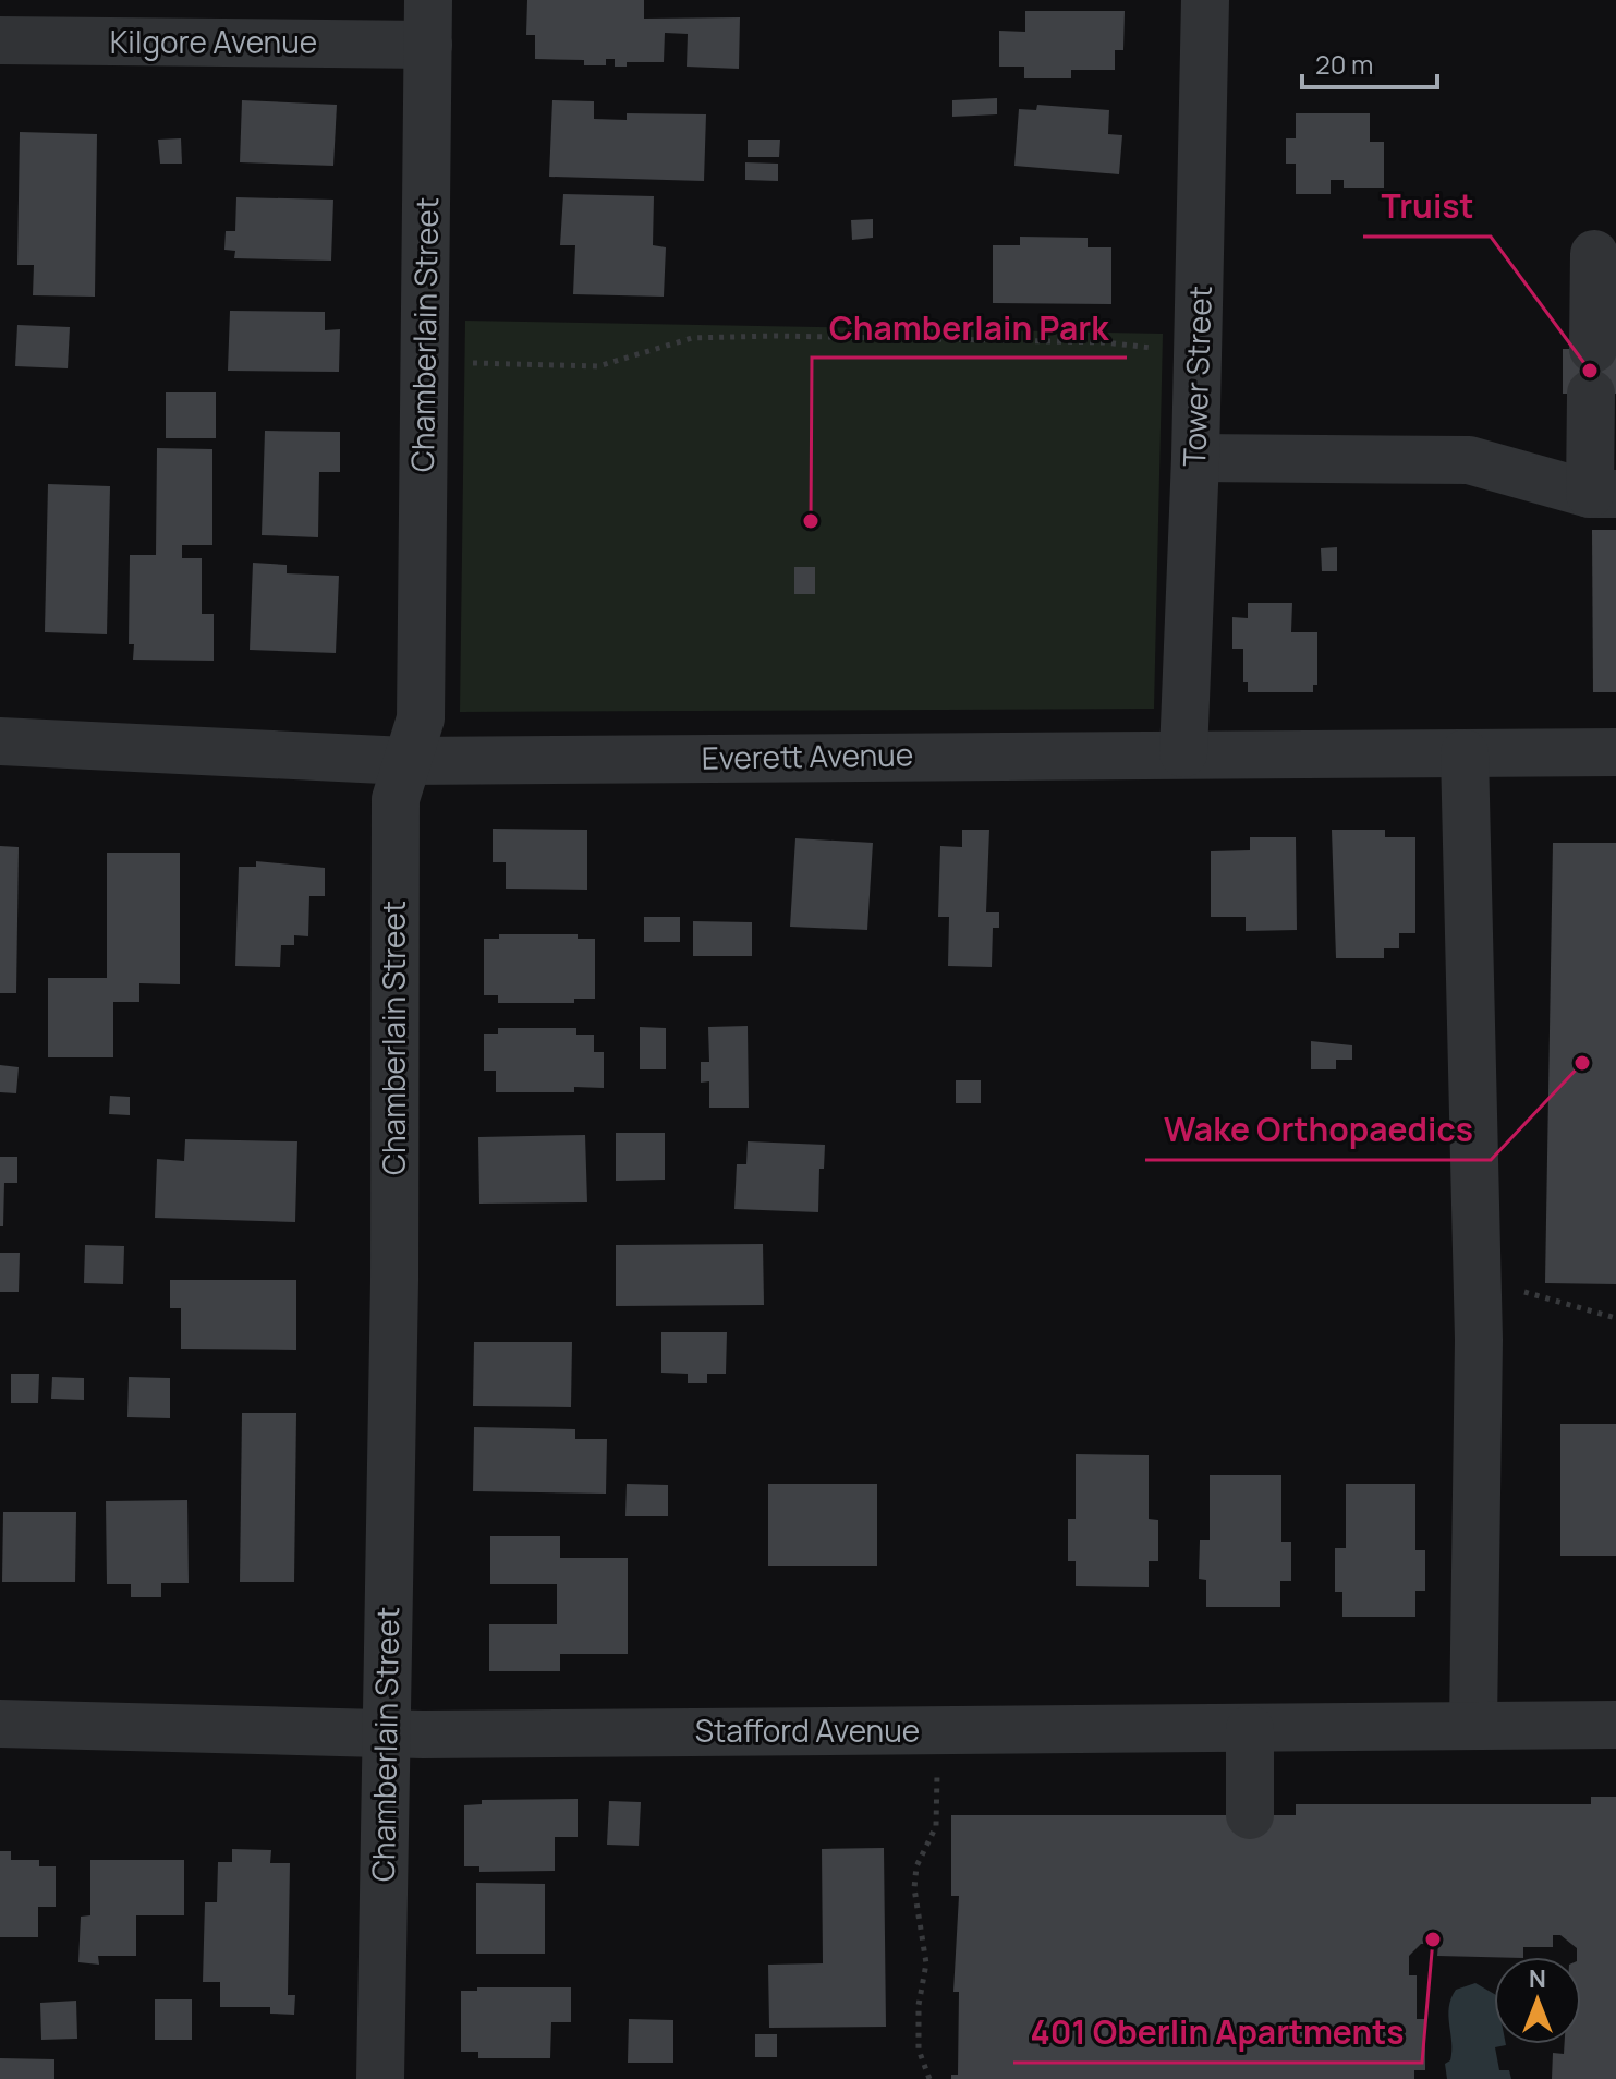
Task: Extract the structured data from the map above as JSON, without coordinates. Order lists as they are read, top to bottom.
{
  "streets": {
    "street": [
      "Kilgore Avenue",
      "Chamberlain Street",
      "Tower Street",
      "Everett Avenue",
      "Stafford Avenue"
    ]
  },
  "crossings": [
    ["Kilgore Avenue", "Chamberlain Street"],
    ["Chamberlain Street", "Everett Avenue"],
    ["Chamberlain Street", "Stafford Avenue"],
    ["Tower Street", "Everett Avenue"]
  ],
  "places": [
    "Truist",
    "Chamberlain Park",
    "Wake Orthopaedics",
    "401 Oberlin Apartments"
  ],
  "scale_bar": "20 m",
  "north": "top"
}
